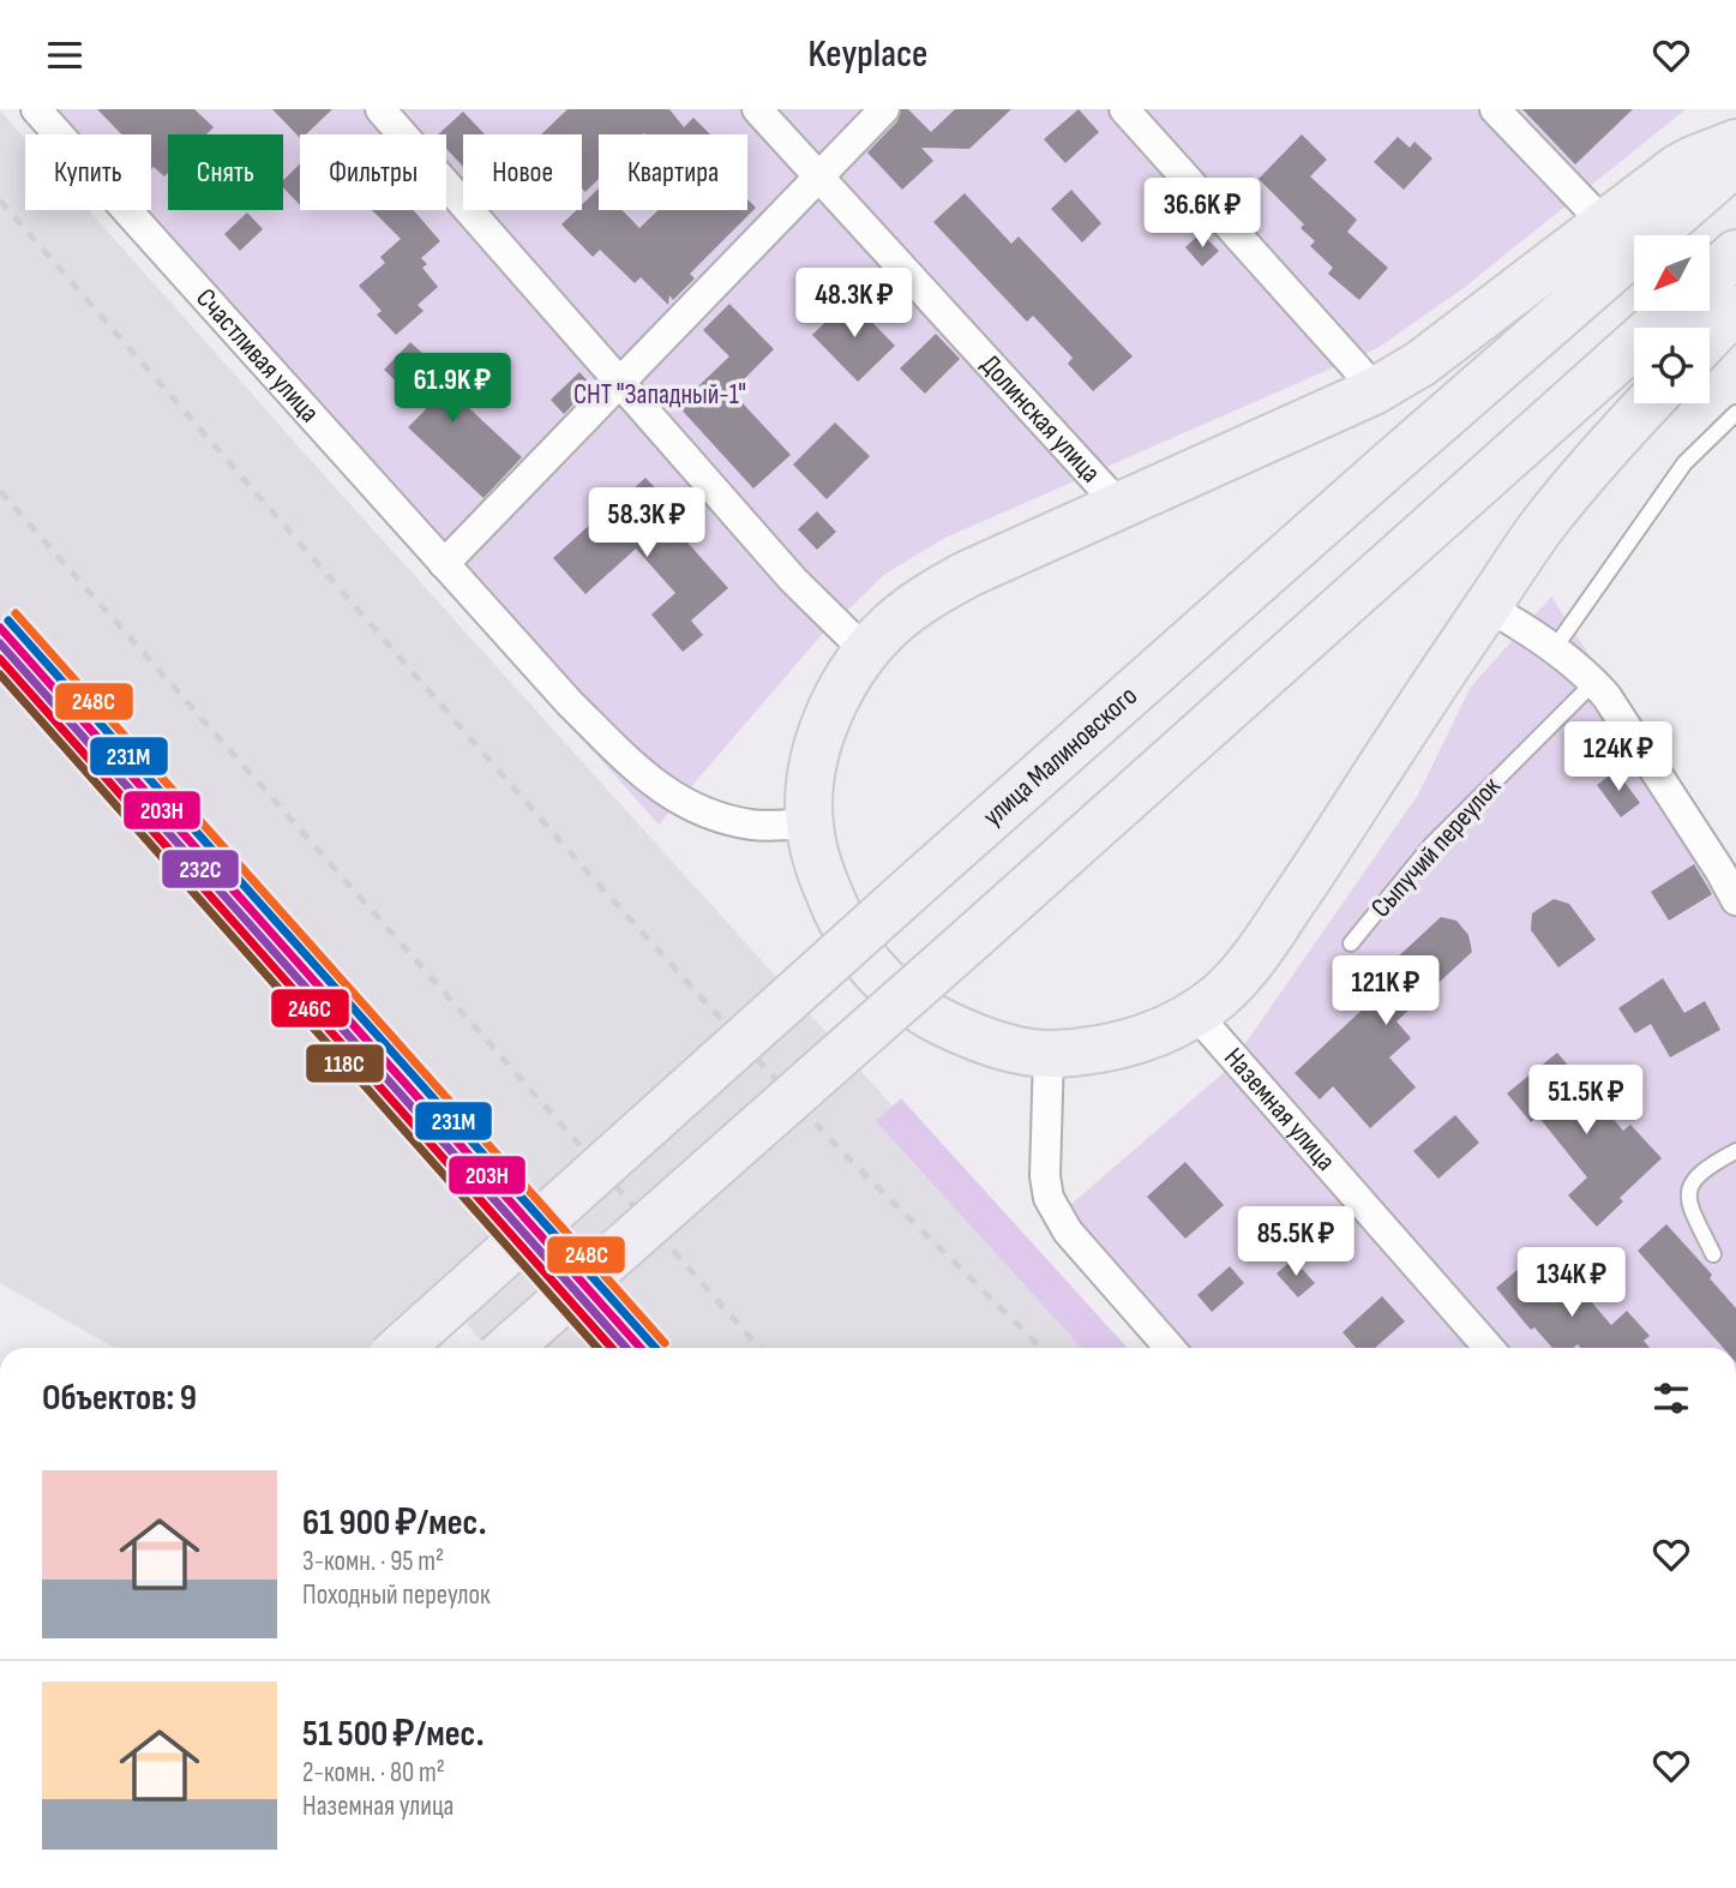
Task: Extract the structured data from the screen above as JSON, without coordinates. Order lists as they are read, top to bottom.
{
  "streets": {
    "highway": ["улица Малиновского"],
    "street": ["Счастливая улица", "Долинская улица", "Наземная улица"],
    "lane": ["Сыпучий переулок"]
  },
  "parks": ["СНТ \"Западный-1\""],
  "lines": [
    "transit line 248С",
    "transit line 231М",
    "transit line 203Н",
    "transit line 232C",
    "transit line 246С",
    "transit line 118С"
  ],
  "north": "bottom left",
  "page": {
    "header": "Keyplace",
    "chip": [
      "Купить",
      "Снять",
      "Фильтры",
      "Новое",
      "Квартира"
    ],
    "price": [
      "36.6K ₽",
      "48.3K ₽",
      "61.9K ₽",
      "58.3K ₽",
      "124K ₽",
      "121K ₽",
      "51.5K ₽",
      "85.5K ₽",
      "134K ₽"
    ],
    "heading": "Объектов: 9",
    "list": [
      {
        "name": "61 900 ₽/мес.",
        "note": "3-комн. · 95 m² · Походный переулок"
      },
      {
        "name": "51 500 ₽/мес.",
        "note": "2-комн. · 80 m² · Наземная улица"
      }
    ]
  }
}
